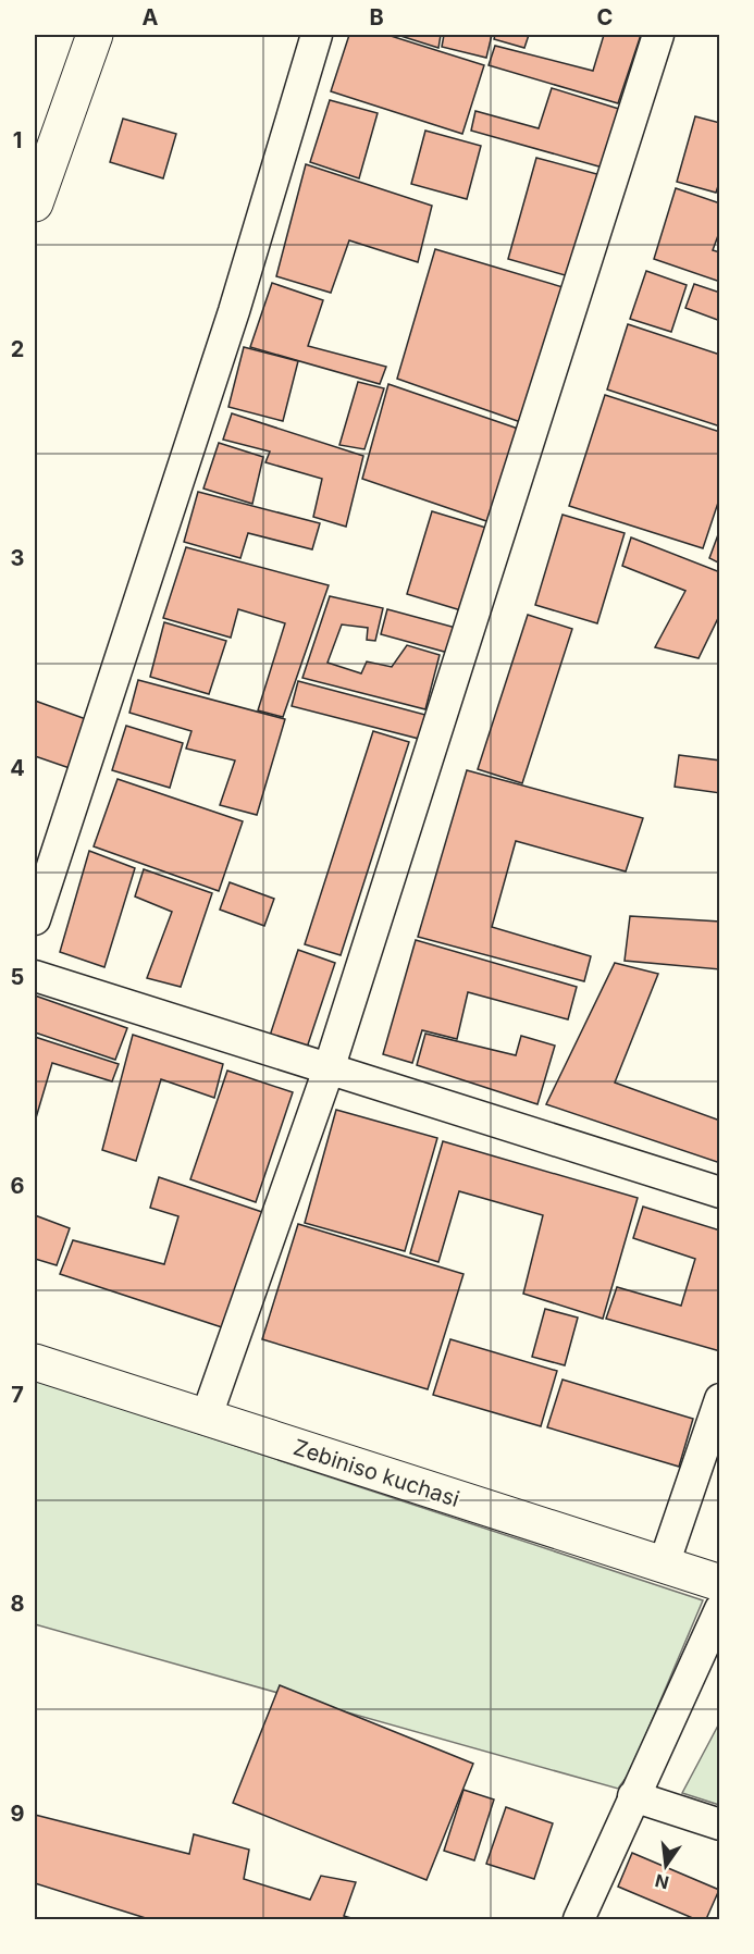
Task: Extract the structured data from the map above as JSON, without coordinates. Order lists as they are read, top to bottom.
{
  "streets": {
    "street": ["Zebiniso kuchasi"]
  },
  "north": "bottom",
  "grid": {
    "columns": ["A", "B", "C"],
    "rows": [
      "1",
      "2",
      "3",
      "4",
      "5",
      "6",
      "7",
      "8",
      "9"
    ]
  }
}
